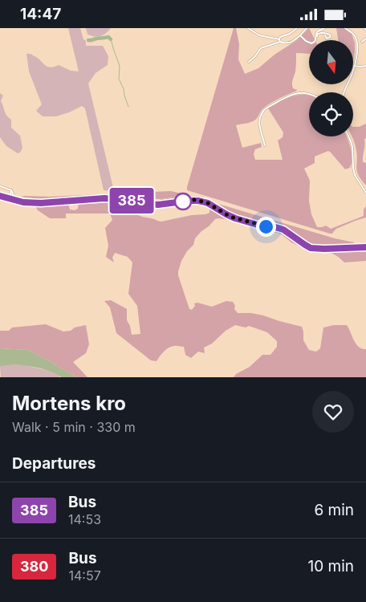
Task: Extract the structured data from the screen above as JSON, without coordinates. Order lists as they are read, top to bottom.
{
  "lines": ["bus line 385"],
  "north": "bottom",
  "page": {
    "status": "14:47",
    "on_map": "385",
    "heading": [
      ["Mortens kro", "Walk · 5 min · 330 m"],
      "Departures"
    ],
    "list": [
      {
        "mark": "385",
        "name": "Bus",
        "note": "14:53",
        "value": "6 min"
      },
      {
        "mark": "380",
        "name": "Bus",
        "note": "14:57",
        "value": "10 min"
      }
    ]
  }
}
